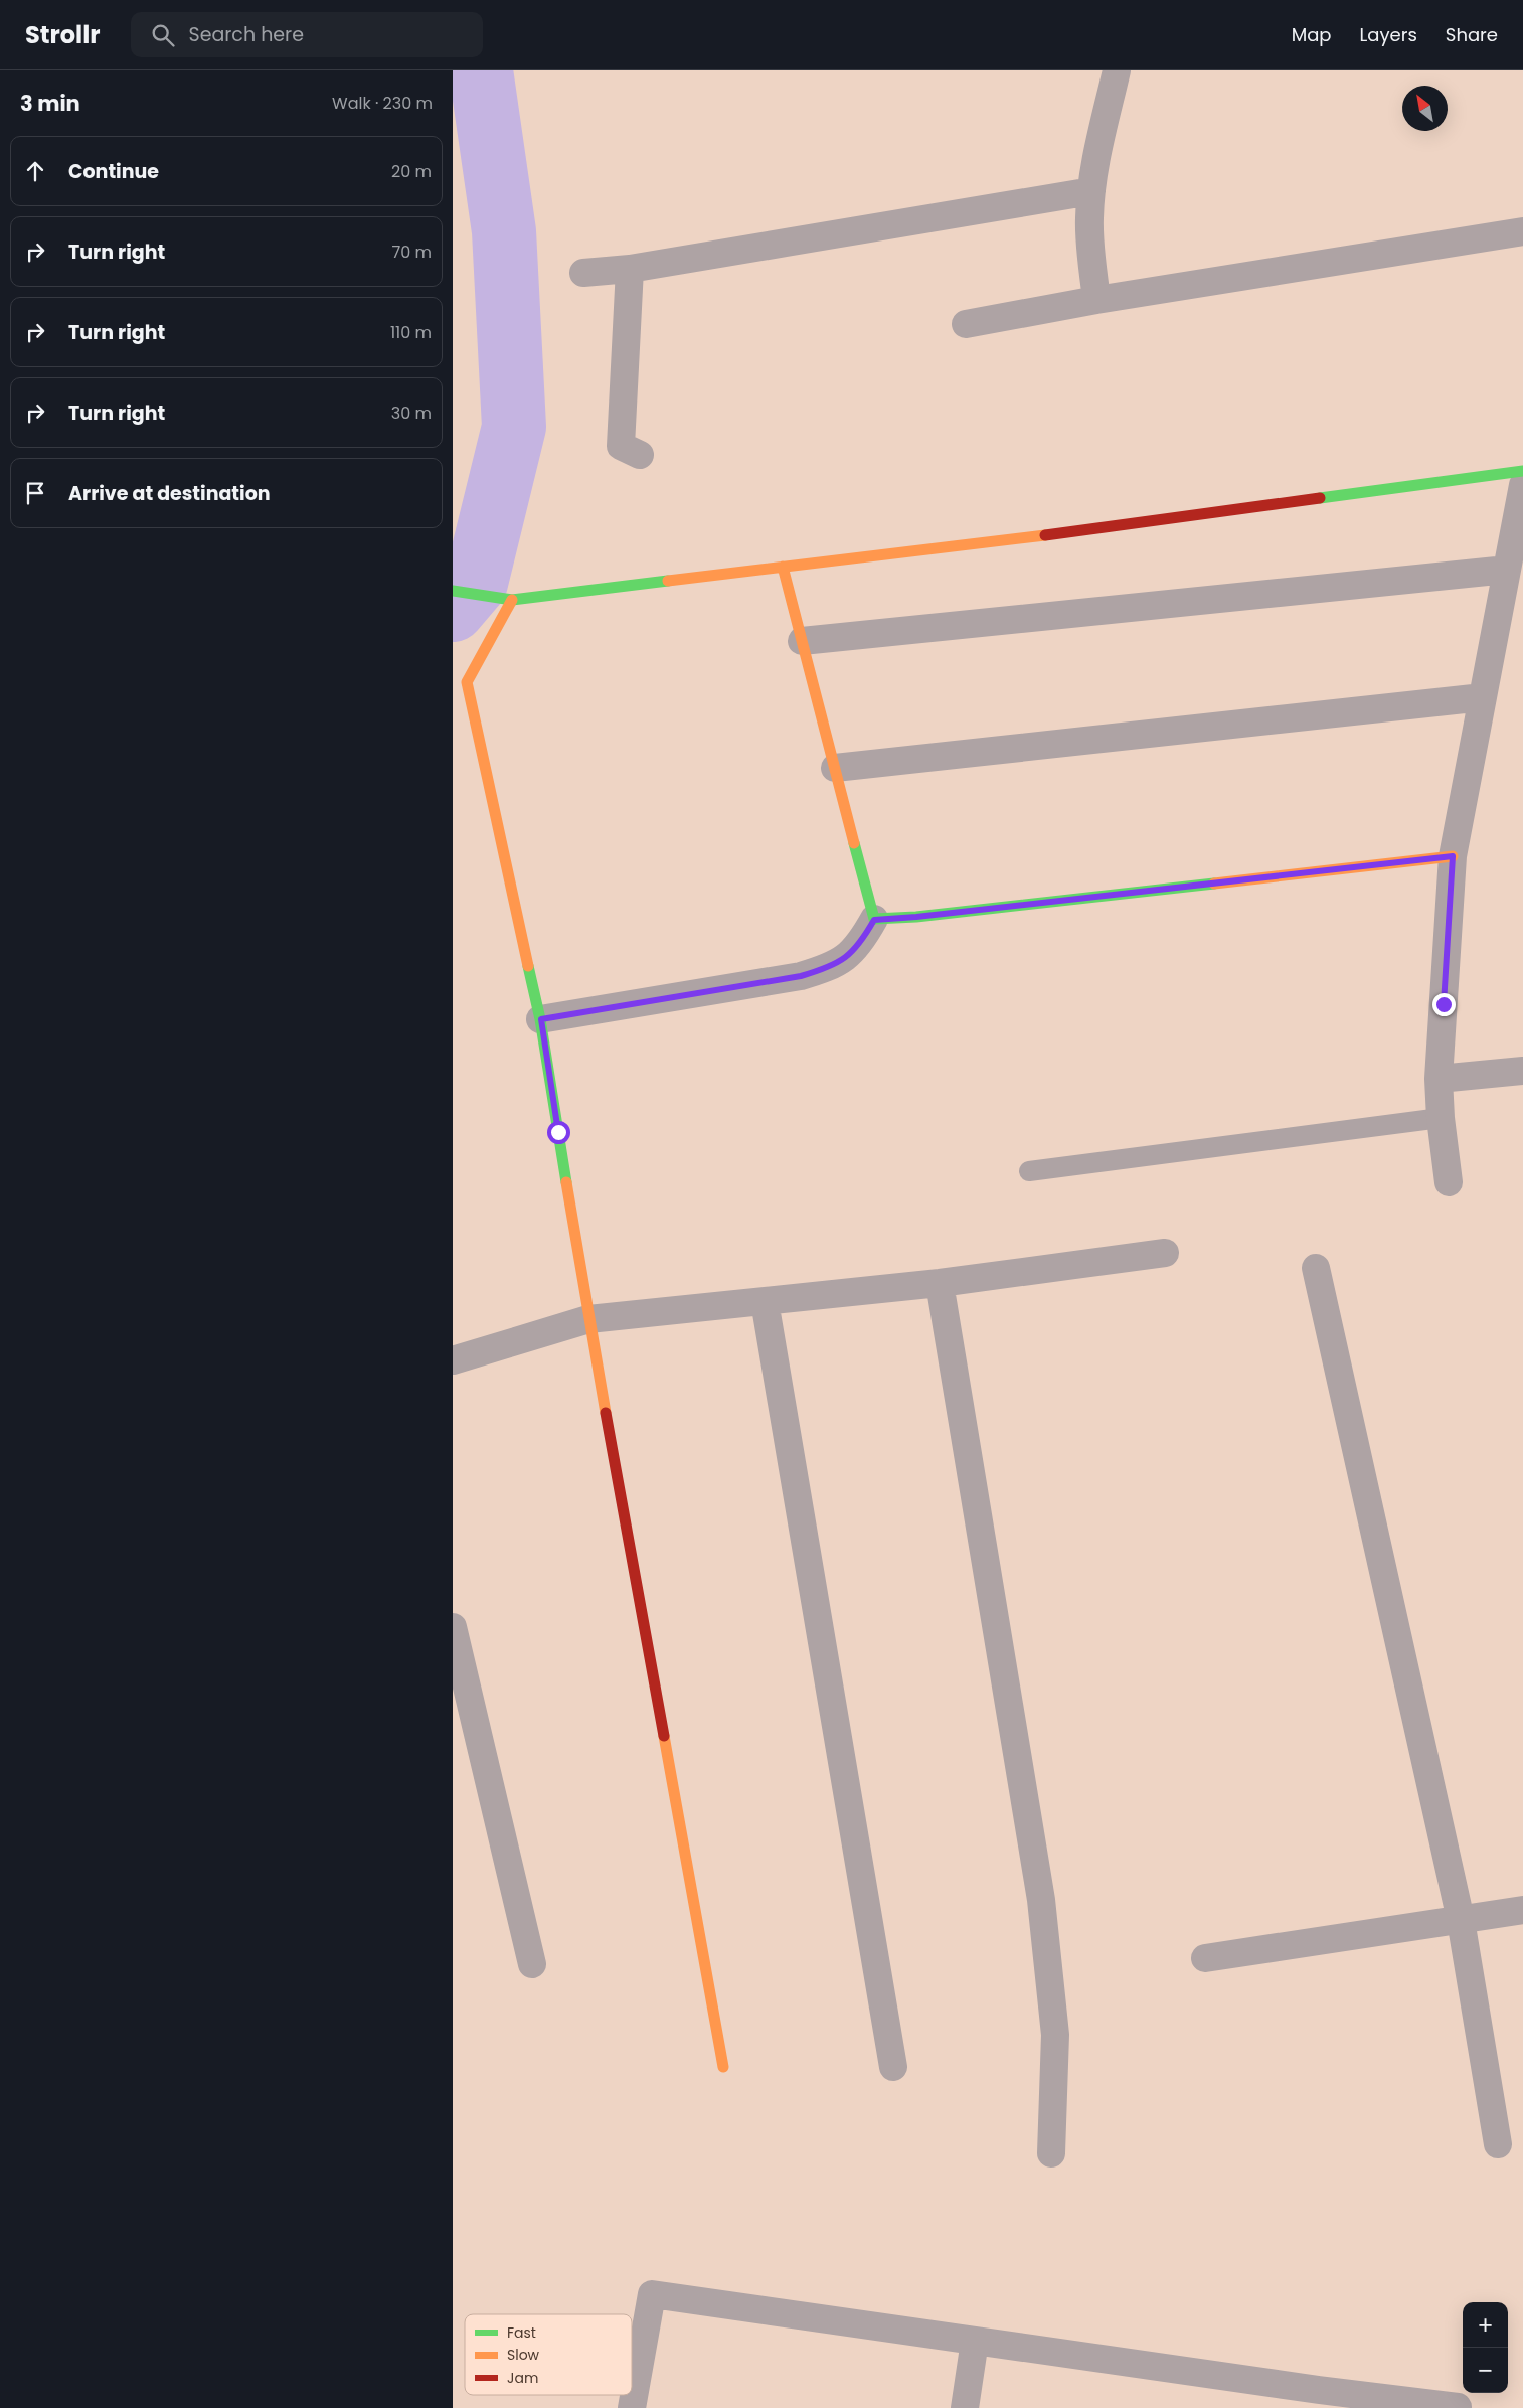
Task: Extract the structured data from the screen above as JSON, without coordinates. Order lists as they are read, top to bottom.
{
  "legend": ["Fast", "Slow", "Jam"],
  "north": "top left",
  "page": {
    "header": "Strollr",
    "search": "Search here",
    "nav": ["Map", "Layers", "Share"],
    "heading": ["3 min", "Walk · 230 m"],
    "list": [
      ["Continue", "20 m"],
      ["Turn right", "70 m"],
      ["Turn right", "110 m"],
      ["Turn right", "30 m"],
      "Arrive at destination"
    ],
    "map_buttons": ["+", "−"]
  }
}
